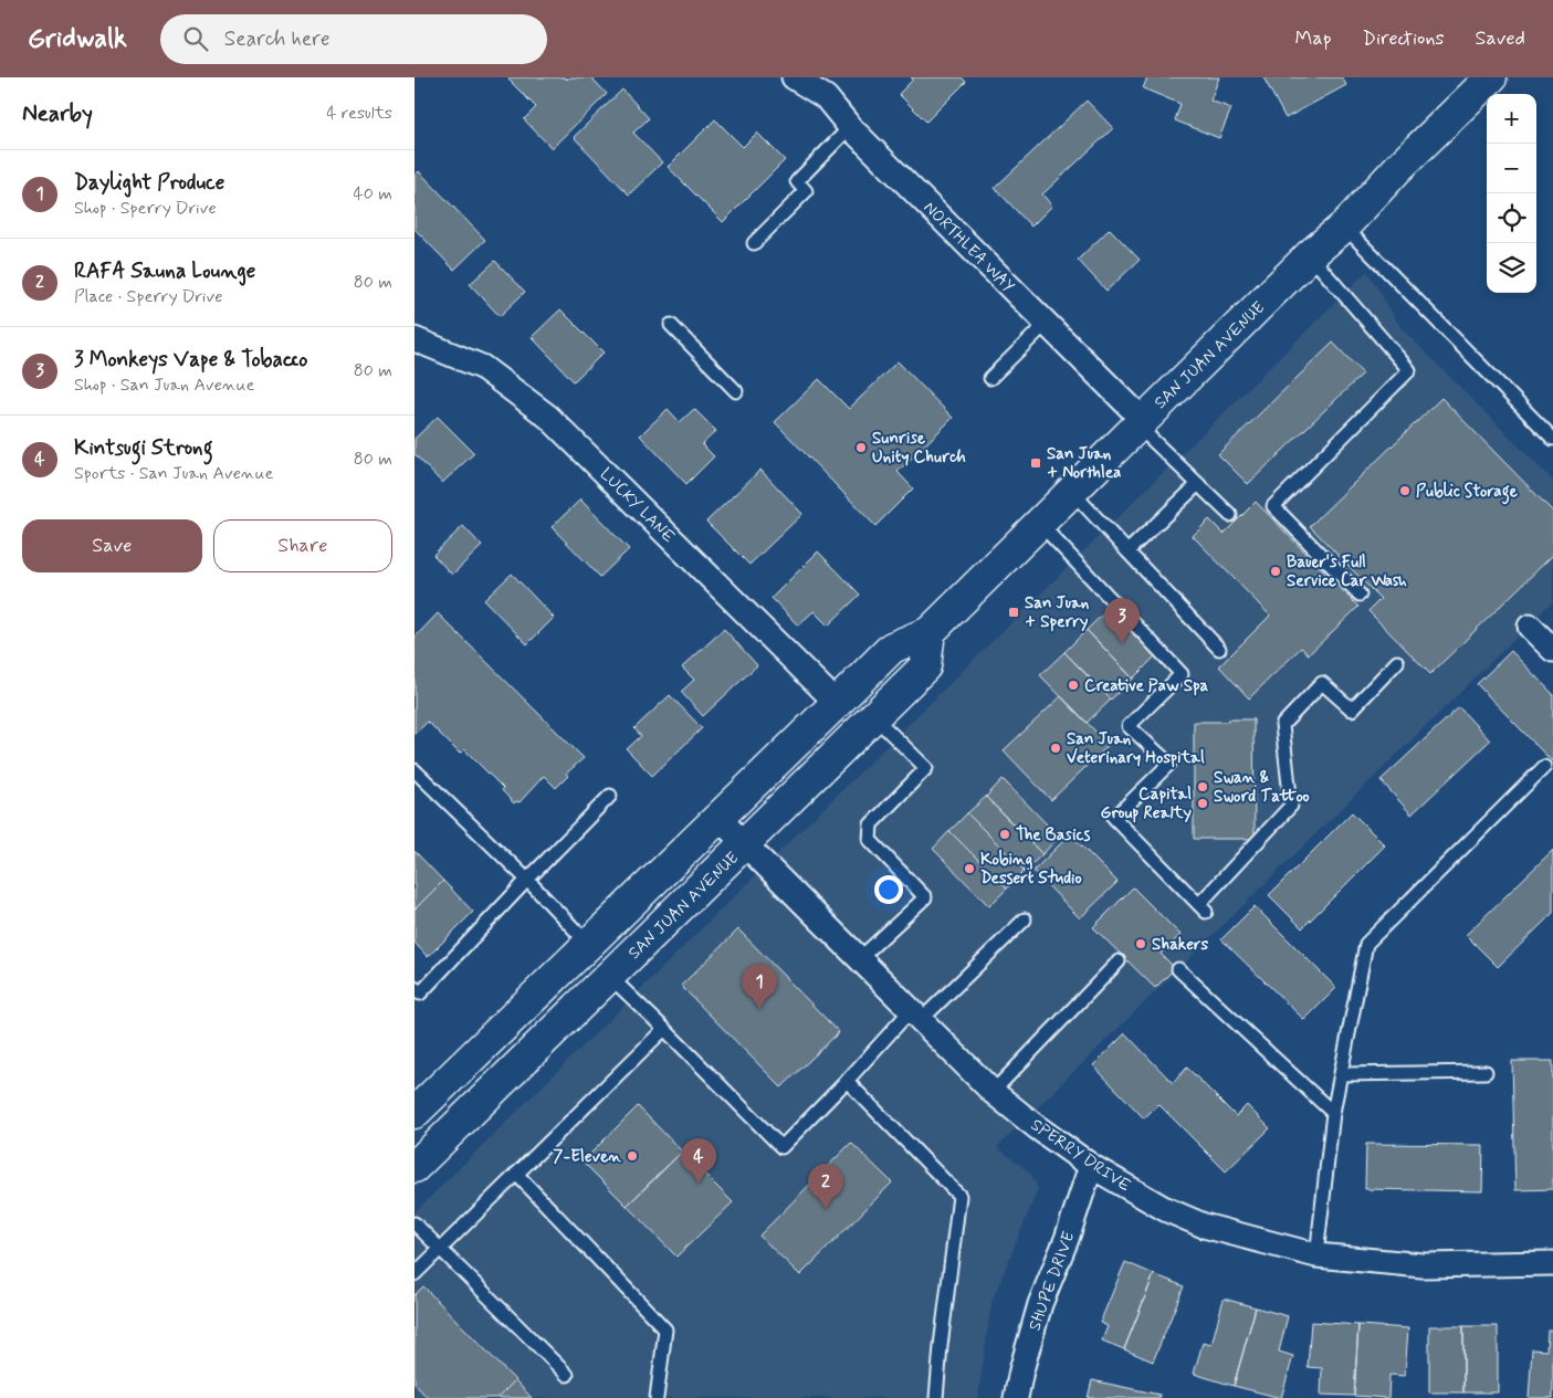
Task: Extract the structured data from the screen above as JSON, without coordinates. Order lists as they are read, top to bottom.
{
  "streets": {
    "main road": ["SAN JUAN AVENUE"],
    "street": [
      "NORTHLEA WAY",
      "LUCKY LANE",
      "SPERRY DRIVE",
      "SHUPE DRIVE"
    ]
  },
  "crossings": [
    ["NORTHLEA WAY", "SAN JUAN AVENUE"],
    ["SAN JUAN AVENUE", "LUCKY LANE"],
    ["SAN JUAN AVENUE", "SPERRY DRIVE"],
    ["SPERRY DRIVE", "SHUPE DRIVE"]
  ],
  "places": {
    "other": [
      "Sunrise Unity Church",
      "Public Storage",
      "Bauer's Full Service Car Wash",
      "Creative Paw Spa",
      "San Juan Veterinary Hospital",
      "Swan & Sword Tattoo",
      "Capital Group Realty",
      "The Basics",
      "Kobing Dessert Studio",
      "Shakers",
      "7-Eleven"
    ],
    "transit": ["San Juan + Northlea", "San Juan + Sperry"]
  },
  "page": {
    "header": "Gridwalk",
    "search": "Search here",
    "nav": ["Map", "Directions", "Saved"],
    "heading": ["Nearby", "4 results"],
    "map_buttons": ["+", "−"],
    "list": [
      {
        "mark": "1",
        "name": "Daylight Produce",
        "note": "Shop · Sperry Drive",
        "value": "40 m"
      },
      {
        "mark": "2",
        "name": "RAFA Sauna Lounge",
        "note": "Place · Sperry Drive",
        "value": "80 m"
      },
      {
        "mark": "3",
        "name": "3 Monkeys Vape & Tobacco",
        "note": "Shop · San Juan Avenue",
        "value": "80 m"
      },
      {
        "mark": "4",
        "name": "Kintsugi Strong",
        "note": "Sports · San Juan Avenue",
        "value": "80 m"
      }
    ],
    "buttons": ["Save", "Share"],
    "pins": [
      "3",
      "1",
      "4",
      "2"
    ]
  }
}
